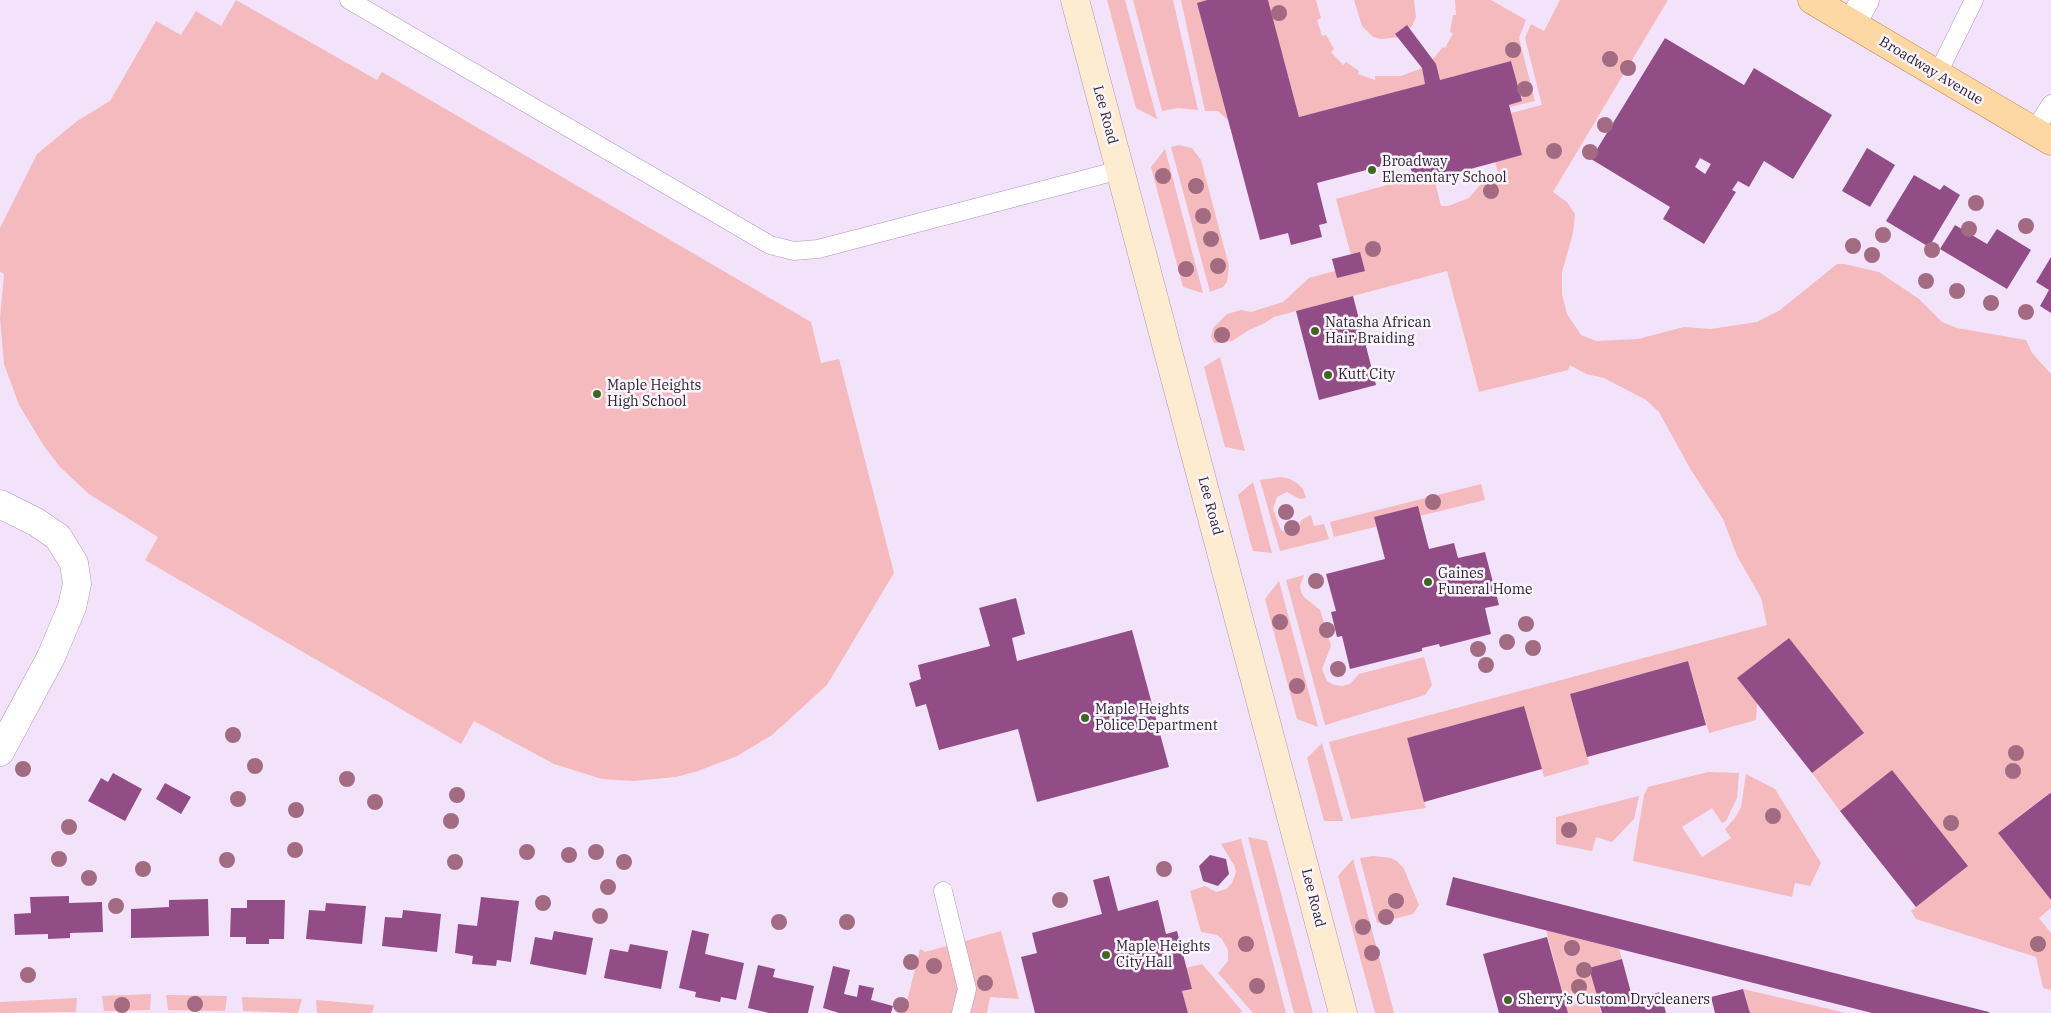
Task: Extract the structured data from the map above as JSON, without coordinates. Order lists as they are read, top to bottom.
{
  "streets": {
    "main road": ["Broadway Avenue", "Lee Road"]
  },
  "places": [
    "Broadway Elementary School",
    "Natasha African Hair Braiding",
    "Kutt City",
    "Maple Heights High School",
    "Gaines Funeral Home",
    "Maple Heights Police Department",
    "Maple Heights City Hall",
    "Sherry’s Custom Drycleaners"
  ]
}
